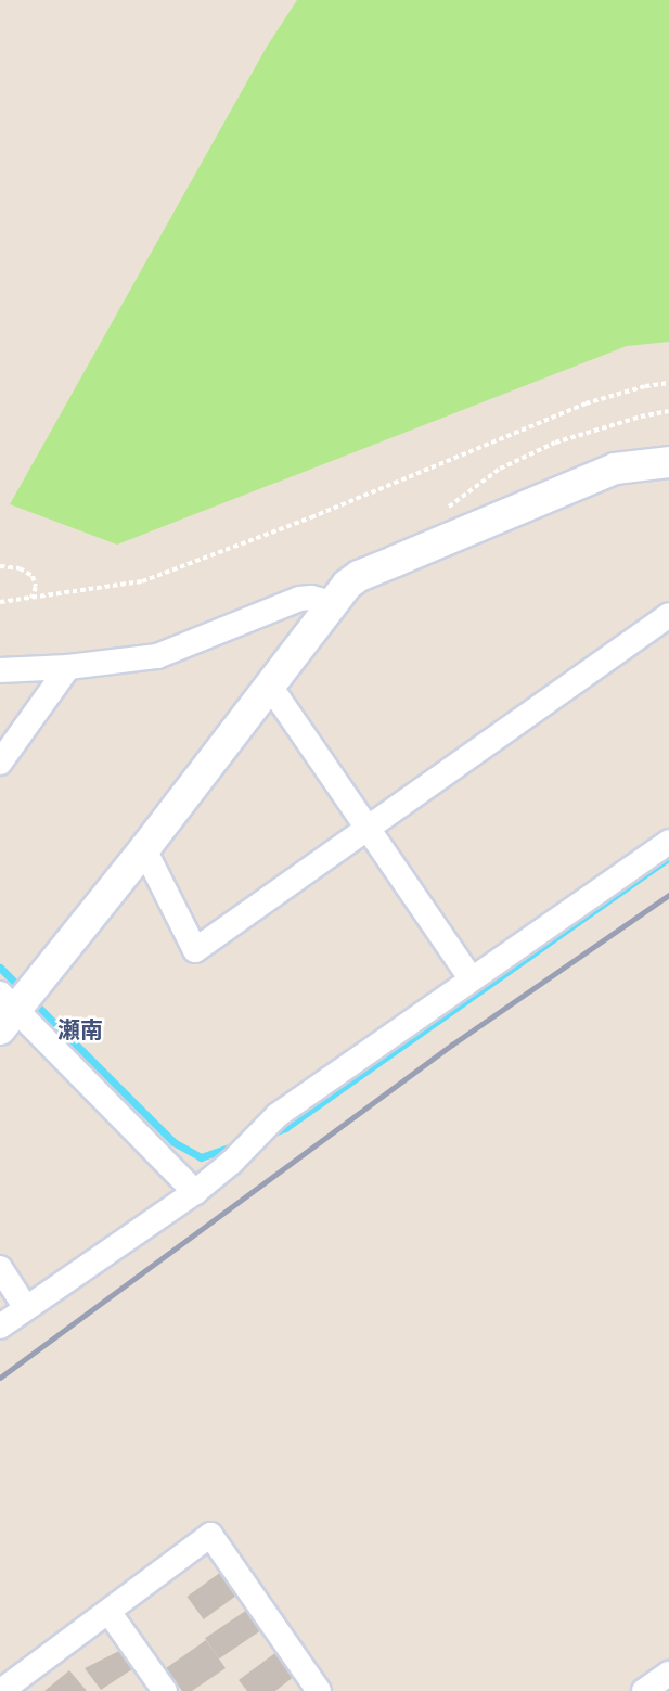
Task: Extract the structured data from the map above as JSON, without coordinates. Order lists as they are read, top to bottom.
{
  "districts": ["瀬南"]
}
